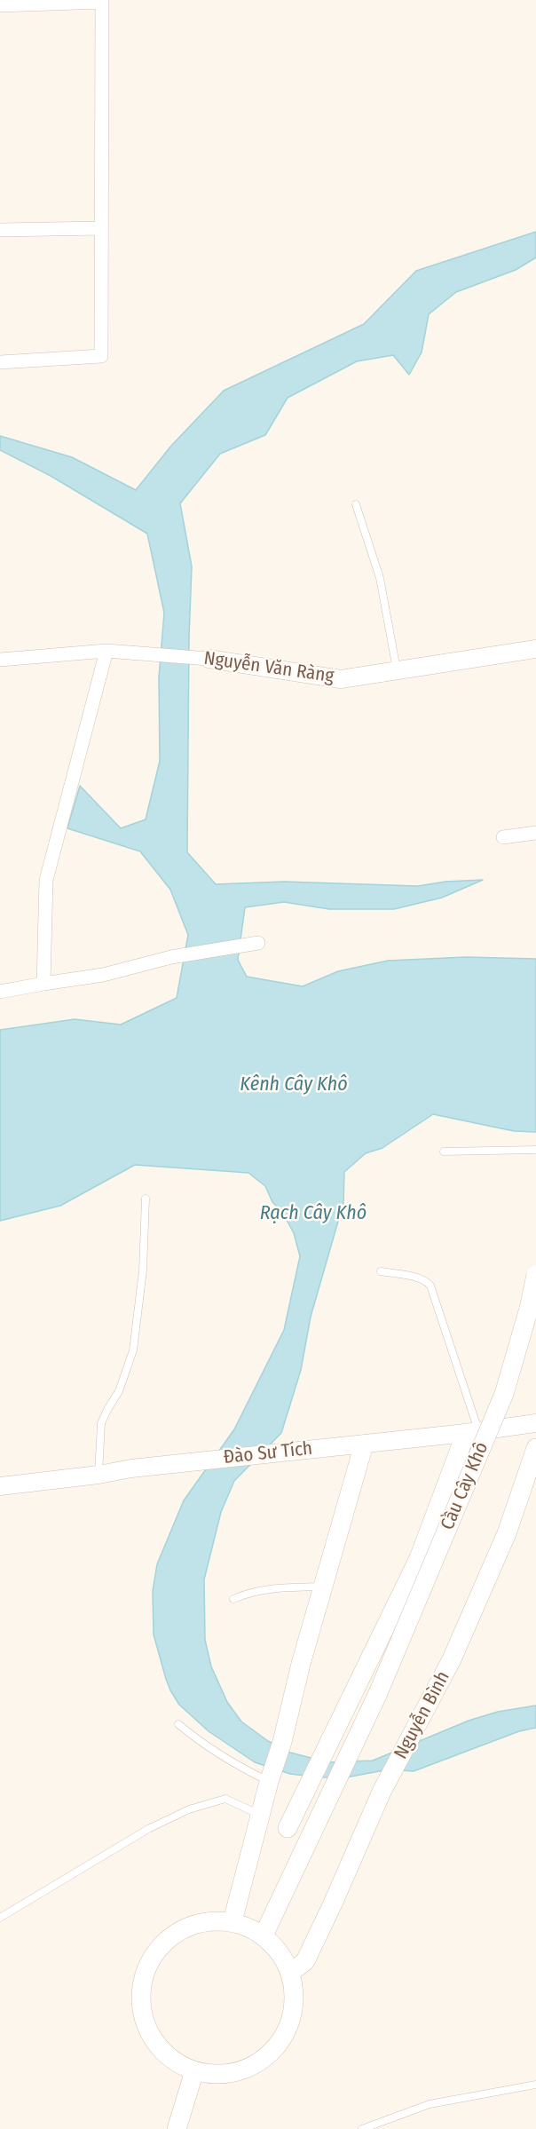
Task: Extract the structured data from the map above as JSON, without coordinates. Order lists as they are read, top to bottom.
{
  "streets": {
    "main road": ["Cầu Cây Khô", "Nguyễn Bình"],
    "street": ["Nguyễn Văn Ràng", "Đào Sư Tích"]
  },
  "crossings": [
    ["Cầu Cây Khô", "Nguyễn Bình"]
  ],
  "water": ["Kênh Cây Khô", "Rạch Cây Khô"]
}
